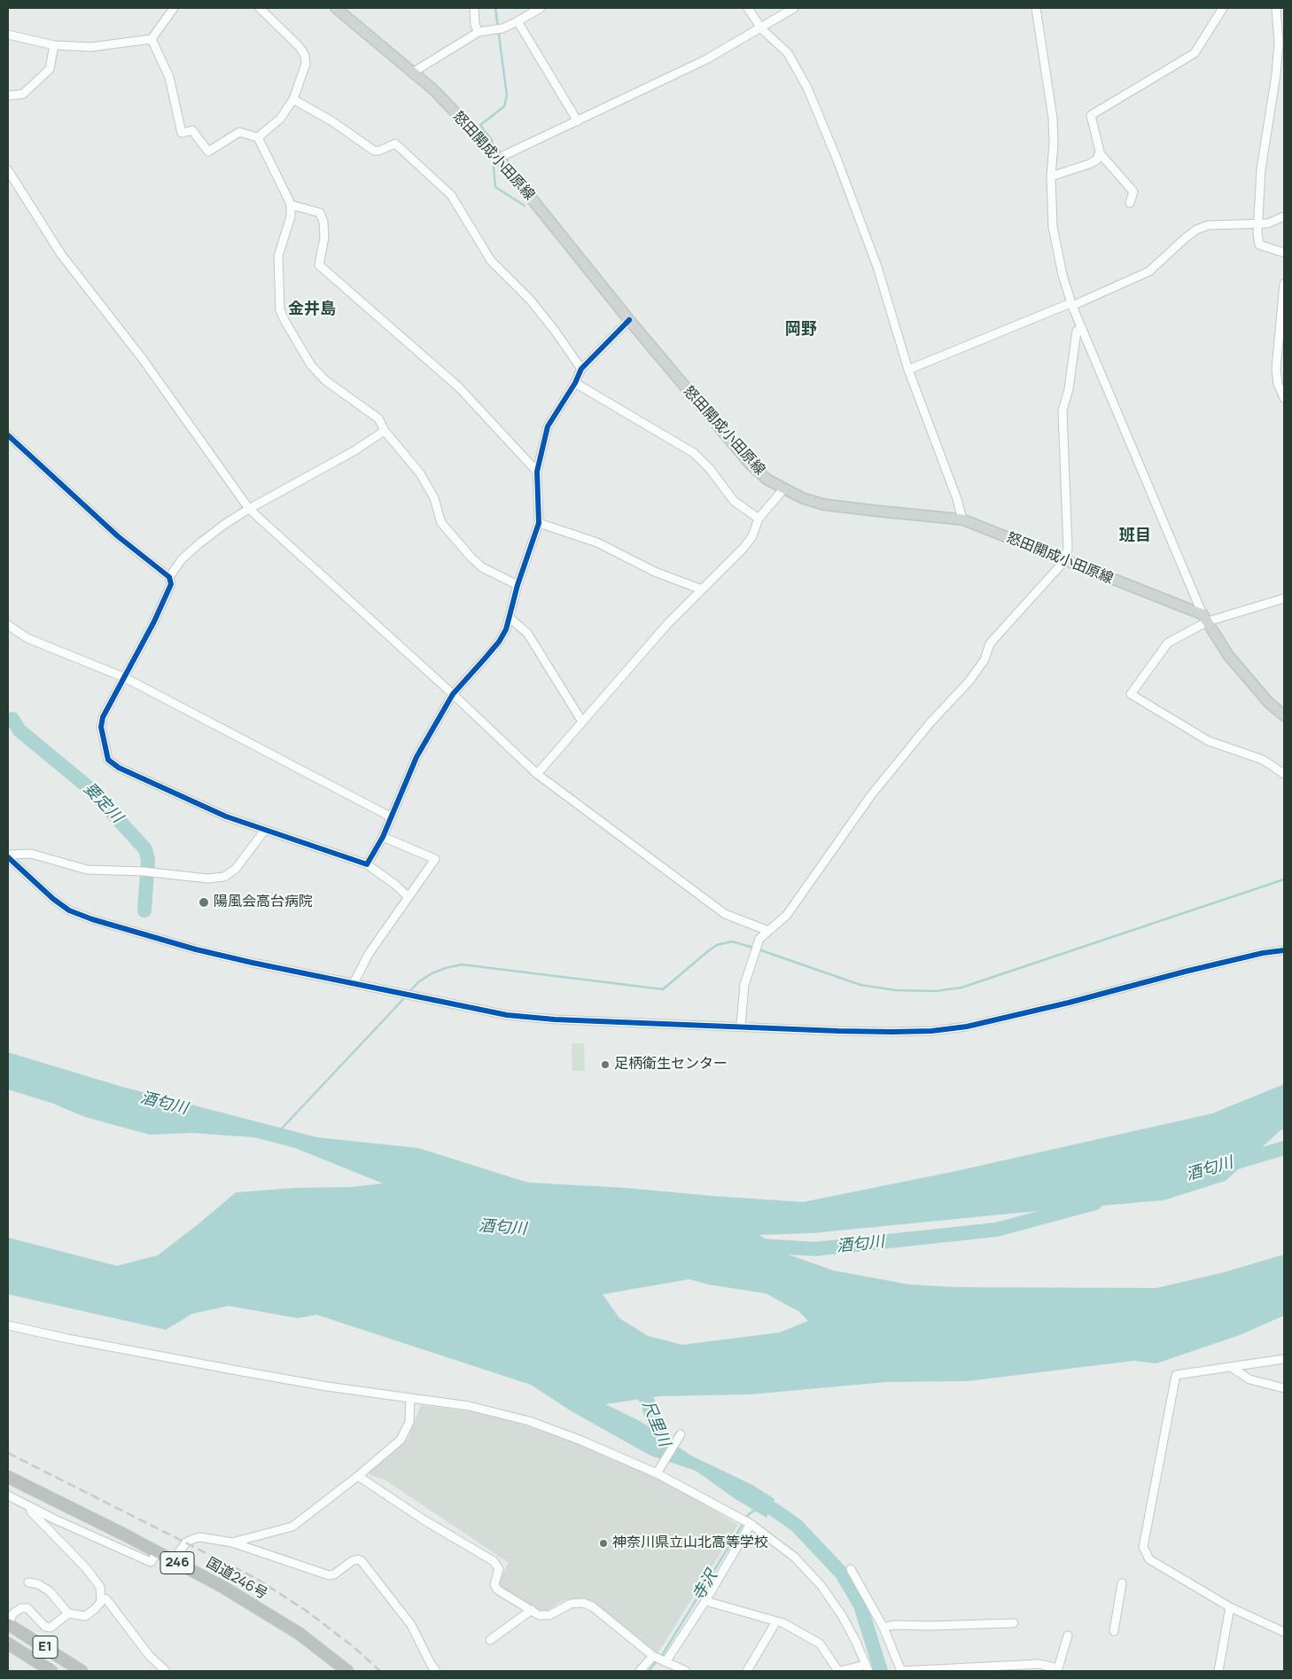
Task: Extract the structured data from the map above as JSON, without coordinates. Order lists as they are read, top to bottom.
{
  "streets": {
    "highway": ["246", "国道246号", "E1"],
    "main road": ["怒田開成小田原線"]
  },
  "districts": ["金井島", "岡野", "班目"],
  "water": [
    "要定川",
    "酒匂川",
    "尺里川",
    "寺沢"
  ],
  "places": ["陽風会高台病院", "足柄衛生センター", "神奈川県立山北高等学校"]
}
